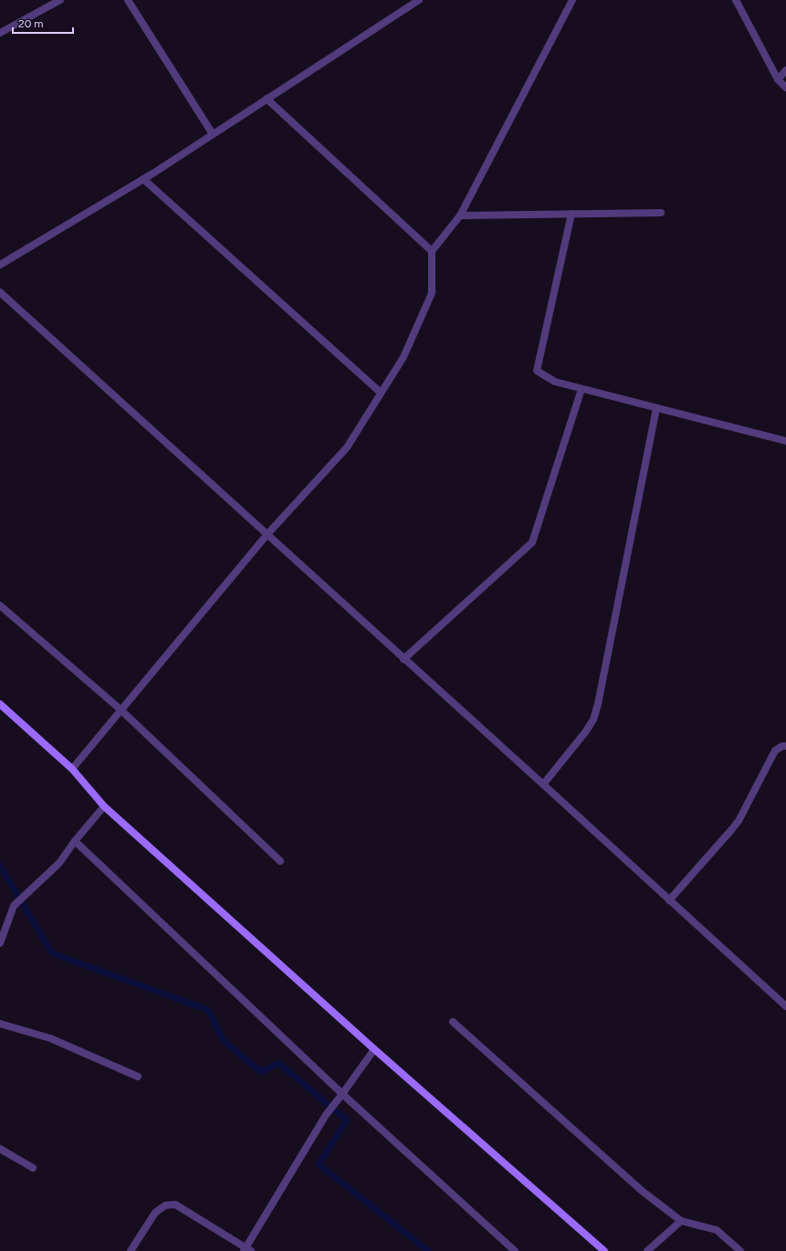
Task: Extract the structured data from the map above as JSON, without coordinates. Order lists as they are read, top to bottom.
{
  "scale_bar": "20 m"
}
